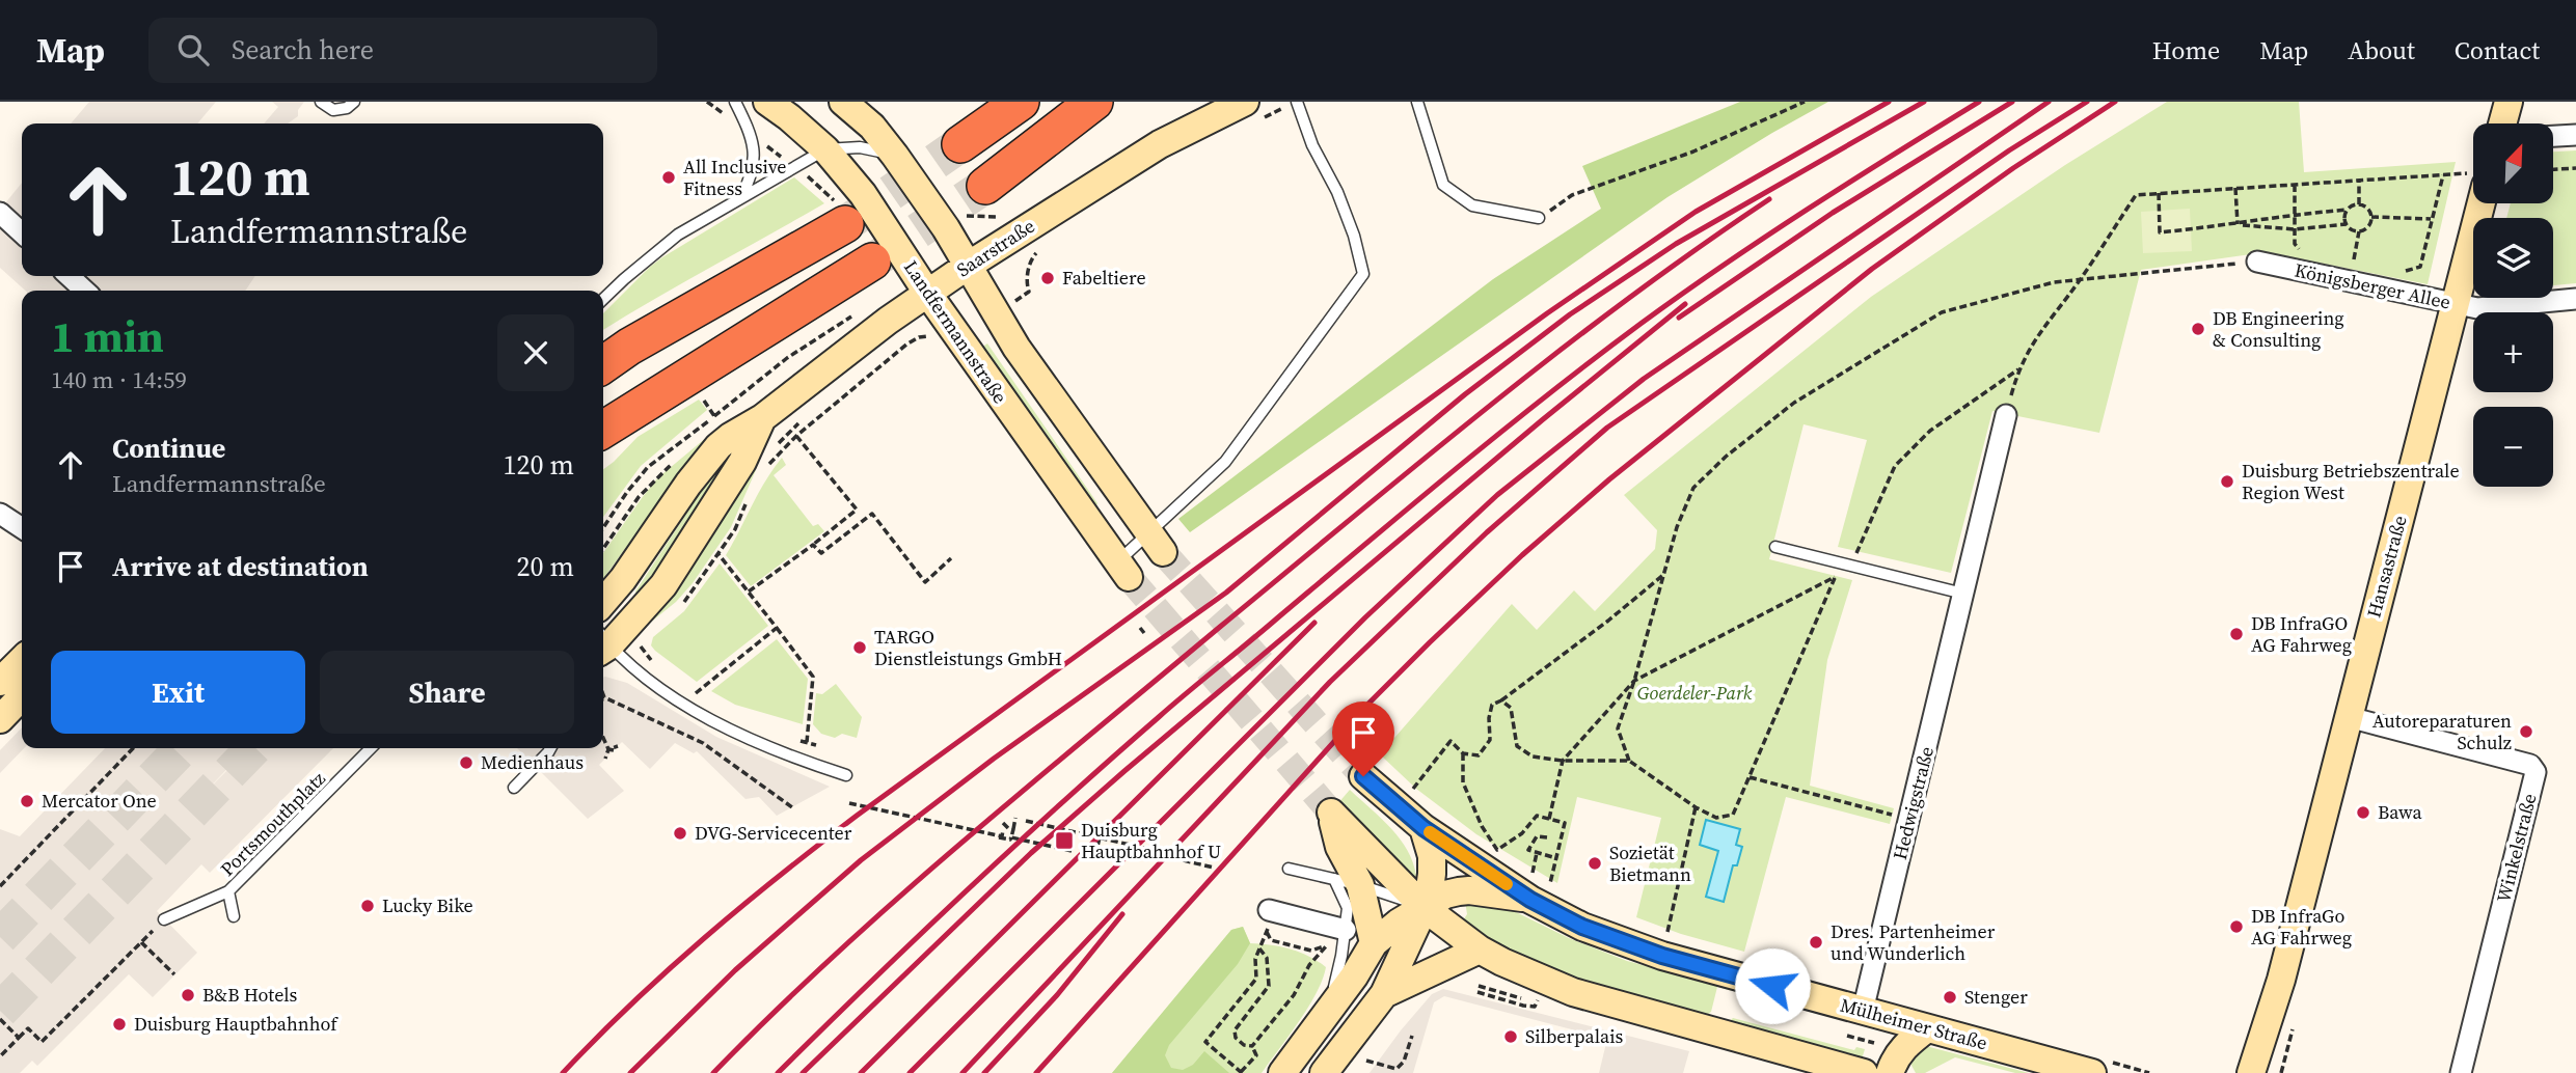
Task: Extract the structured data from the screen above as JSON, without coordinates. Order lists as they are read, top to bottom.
{
  "streets": {
    "main road": [
      "Saarstraße",
      "Landfermannstraße",
      "Hansastraße",
      "Mülheimer Straße"
    ],
    "street": ["Königsberger Allee", "Hedwigstraße", "Winkelstraße"],
    "lane": ["Portsmouthplatz"]
  },
  "crossings": [
    ["Saarstraße", "Landfermannstraße"],
    ["Königsberger Allee", "Hansastraße"],
    ["Hansastraße", "Winkelstraße"],
    ["Hedwigstraße", "Mülheimer Straße"]
  ],
  "parks": ["Goerdeler-Park"],
  "places": {
    "other": [
      "All Inclusive Fitness",
      "Fabeltiere",
      "DB Engineering & Consulting",
      "Duisburg Betriebszentrale Region West",
      "DB InfraGO AG Fahrweg",
      "TARGO Dienstleistungs GmbH",
      "Autoreparaturen Schulz",
      "Medienhaus",
      "Mercator One",
      "Bawa",
      "DVG-Servicecenter",
      "Sozietät Bietmann",
      "Lucky Bike",
      "DB InfraGo AG Fahrweg",
      "Dres. Partenheimer und Wunderlich",
      "B&B Hotels",
      "Stenger",
      "Duisburg Hauptbahnhof",
      "Silberpalais"
    ],
    "transit": ["Duisburg Hauptbahnhof U"]
  },
  "north": "top right",
  "page": {
    "header": "Map",
    "search": "Search here",
    "nav": [
      "Home",
      "Map",
      "About",
      "Contact"
    ],
    "map_buttons": ["+", "−"],
    "turn": ["120 m", "Landfermannstraße"],
    "heading": ["1 min", "140 m · 14:59"],
    "list": [
      {
        "name": "Continue",
        "note": "Landfermannstraße",
        "value": "120 m"
      },
      {
        "name": "Arrive at destination",
        "value": "20 m"
      }
    ],
    "buttons": ["Exit", "Share"]
  }
}
